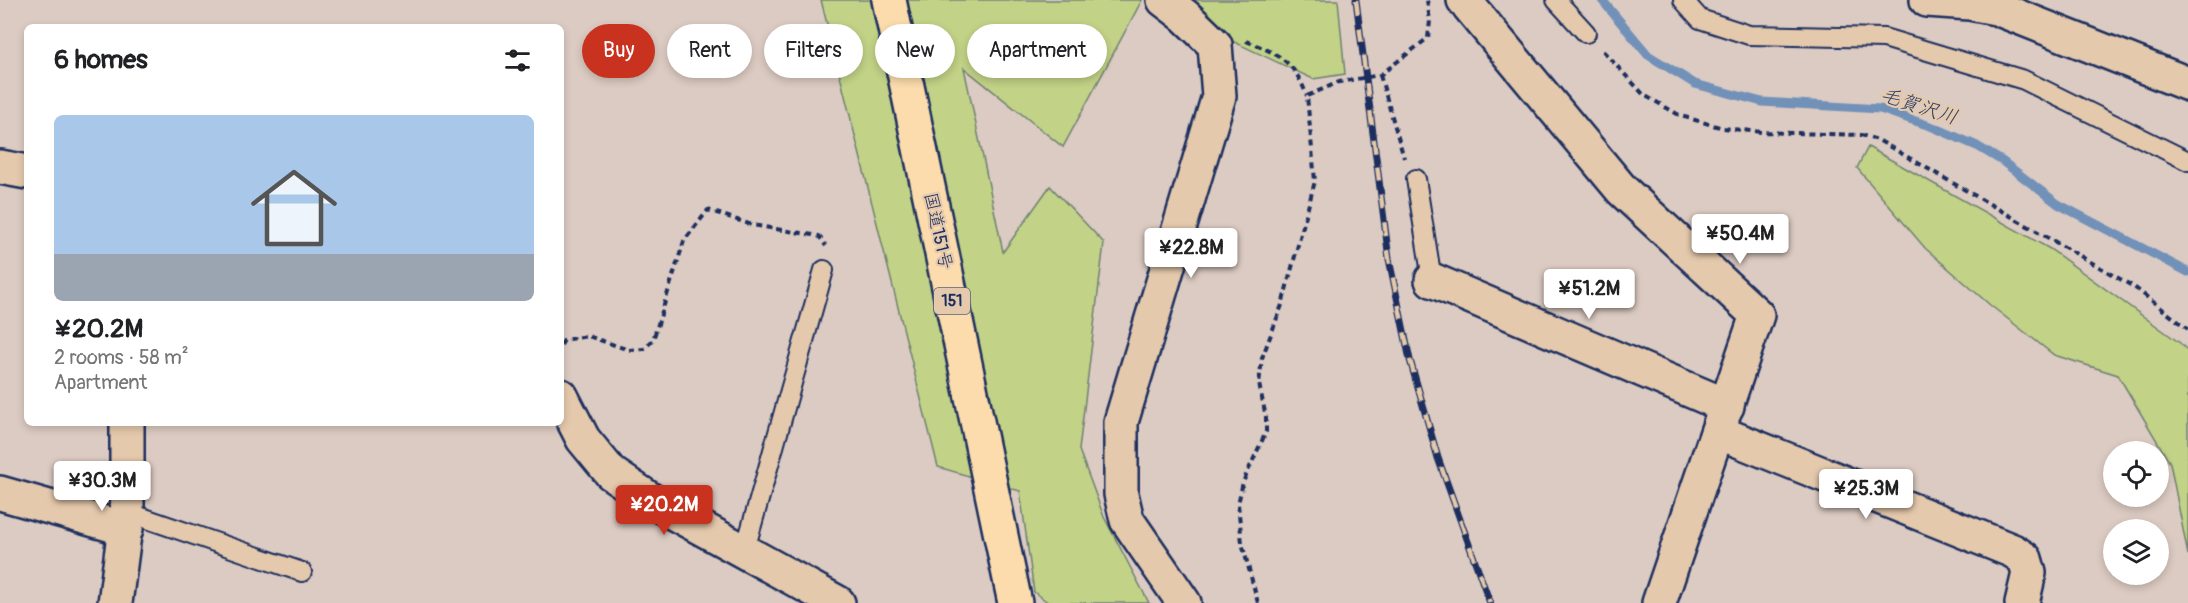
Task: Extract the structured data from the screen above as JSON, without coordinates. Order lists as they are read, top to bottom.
{
  "streets": {
    "highway": ["国道151号", "151"]
  },
  "water": ["毛賀沢川"],
  "page": {
    "chip": [
      "Buy",
      "Rent",
      "Filters",
      "New",
      "Apartment"
    ],
    "heading": "6 homes",
    "list": [
      {
        "name": "¥20.2M",
        "note": "2 rooms · 58 m² · Apartment"
      }
    ],
    "price": [
      "¥50.4M",
      "¥22.8M",
      "¥51.2M",
      "¥30.3M",
      "¥25.3M",
      "¥20.2M"
    ]
  }
}
